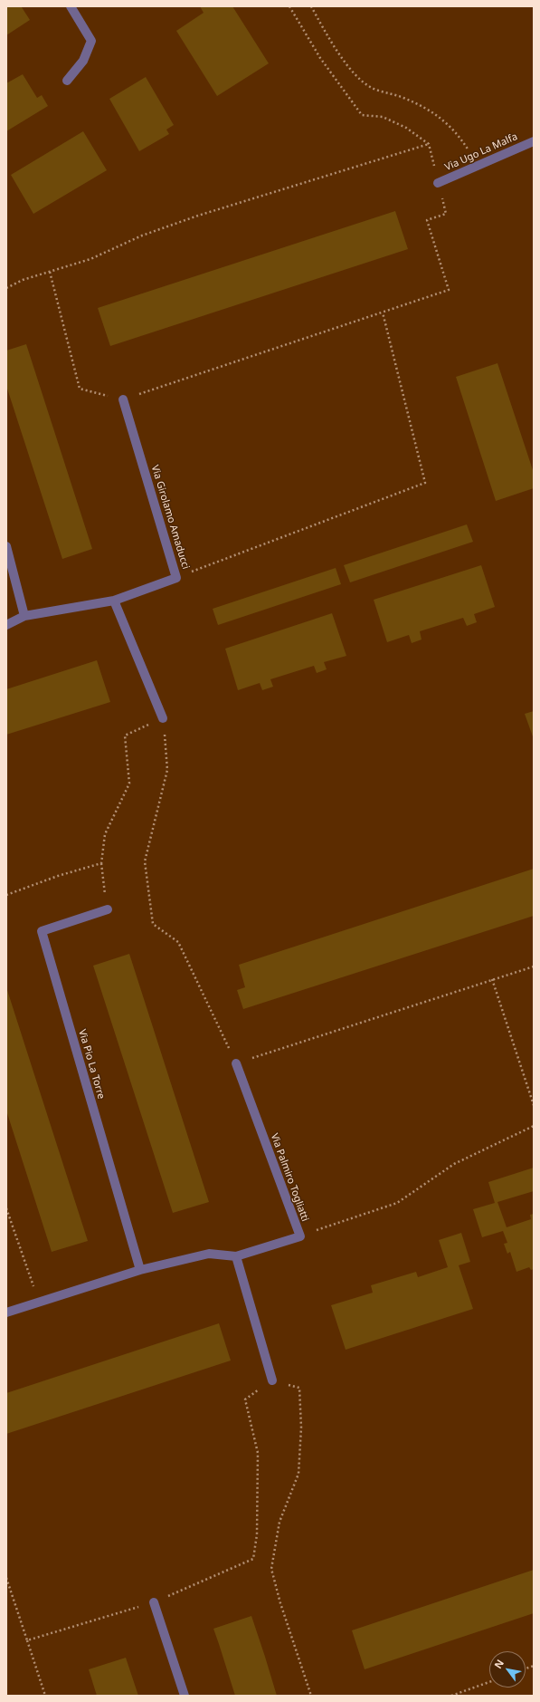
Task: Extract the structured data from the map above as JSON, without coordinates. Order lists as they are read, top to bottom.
{
  "streets": {
    "street": [
      "Via Ugo La Malfa",
      "Via Girolamo Amaducci",
      "Via Pio La Torre",
      "Via Palmiro Togliatti"
    ]
  },
  "crossings": [
    ["Via Pio La Torre", "Via Palmiro Togliatti"]
  ],
  "north": "top left"
}
